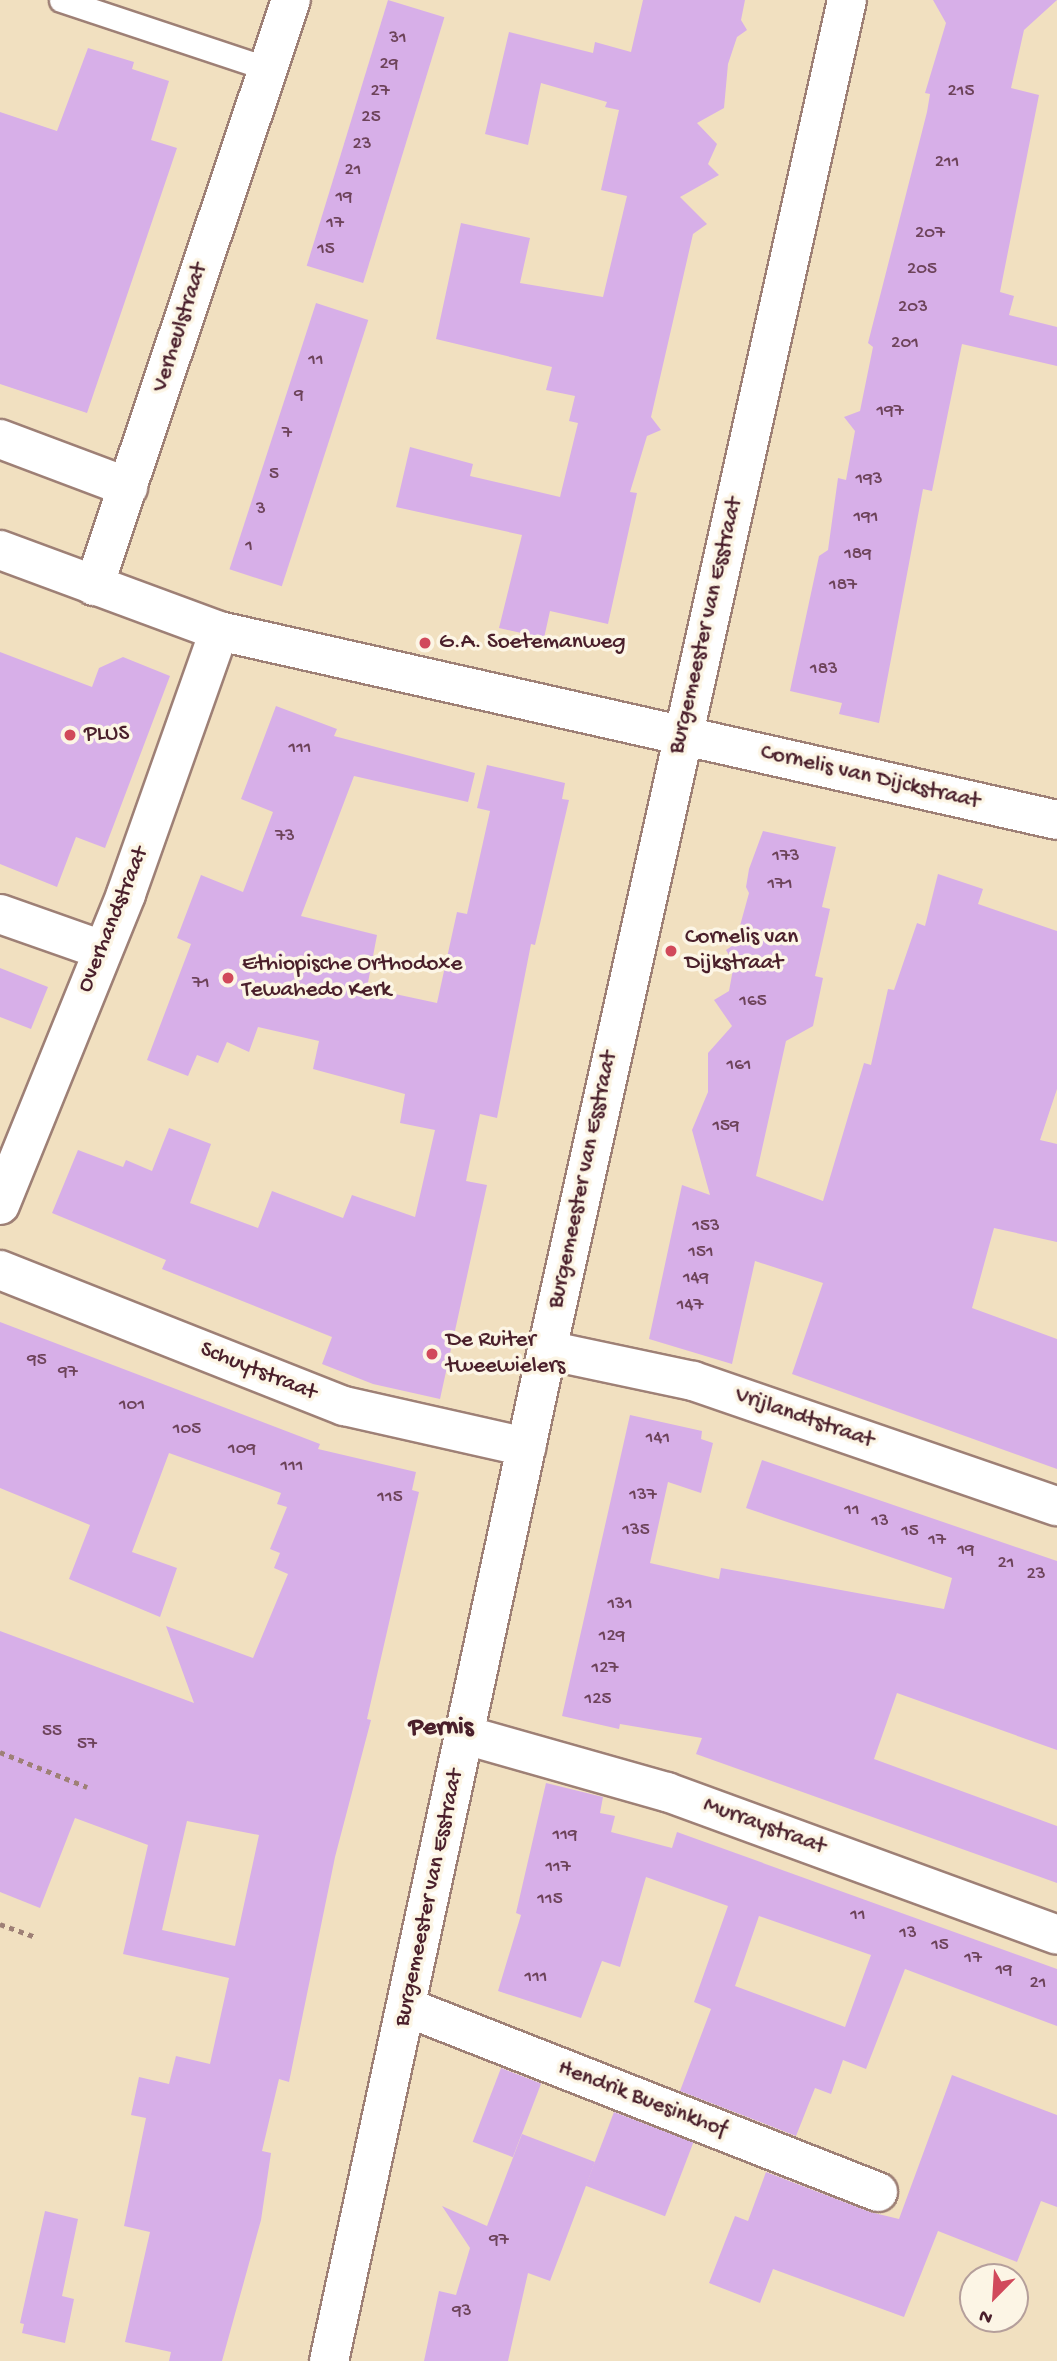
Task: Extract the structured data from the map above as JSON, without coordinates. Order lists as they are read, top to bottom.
{
  "streets": {
    "street": [
      "Verheulstraat",
      "Burgemeester van Esstraat",
      "Cornelis van Dijckstraat",
      "Overhandstraat",
      "Schuytstraat",
      "Vrijlandtstraat",
      "Murraystraat",
      "Hendrik Buesinkhof"
    ]
  },
  "crossings": [
    ["Burgemeester van Esstraat", "Cornelis van Dijckstraat"],
    ["Burgemeester van Esstraat", "Schuytstraat"],
    ["Burgemeester van Esstraat", "Vrijlandtstraat"],
    ["Burgemeester van Esstraat", "Murraystraat"],
    ["Burgemeester van Esstraat", "Hendrik Buesinkhof"]
  ],
  "districts": ["Pernis"],
  "places": [
    "G.A. Soetemanweg",
    "PLUS",
    "Cornelis van Dijkstraat",
    "Ethiopische Orthodoxe Tewahedo Kerk",
    "De Ruiter tweewielers"
  ],
  "house_numbers": [
    "31",
    "29",
    "27",
    "215",
    "25",
    "23",
    "211",
    "21",
    "19",
    "17",
    "207",
    "15",
    "205",
    "203",
    "201",
    "11",
    "9",
    "197",
    "7",
    "5",
    "193",
    "3",
    "191",
    "1",
    "189",
    "187",
    "183",
    "111",
    "73",
    "173",
    "171",
    "71",
    "165",
    "161",
    "159",
    "153",
    "151",
    "149",
    "147",
    "95",
    "97",
    "101",
    "105",
    "141",
    "109",
    "111",
    "137",
    "115",
    "11",
    "13",
    "135",
    "15",
    "17",
    "19",
    "21",
    "23",
    "131",
    "129",
    "127",
    "125",
    "55",
    "57",
    "119",
    "117",
    "115",
    "11",
    "13",
    "15",
    "17",
    "19",
    "111",
    "21",
    "97",
    "93"
  ],
  "north": "bottom left"
}
